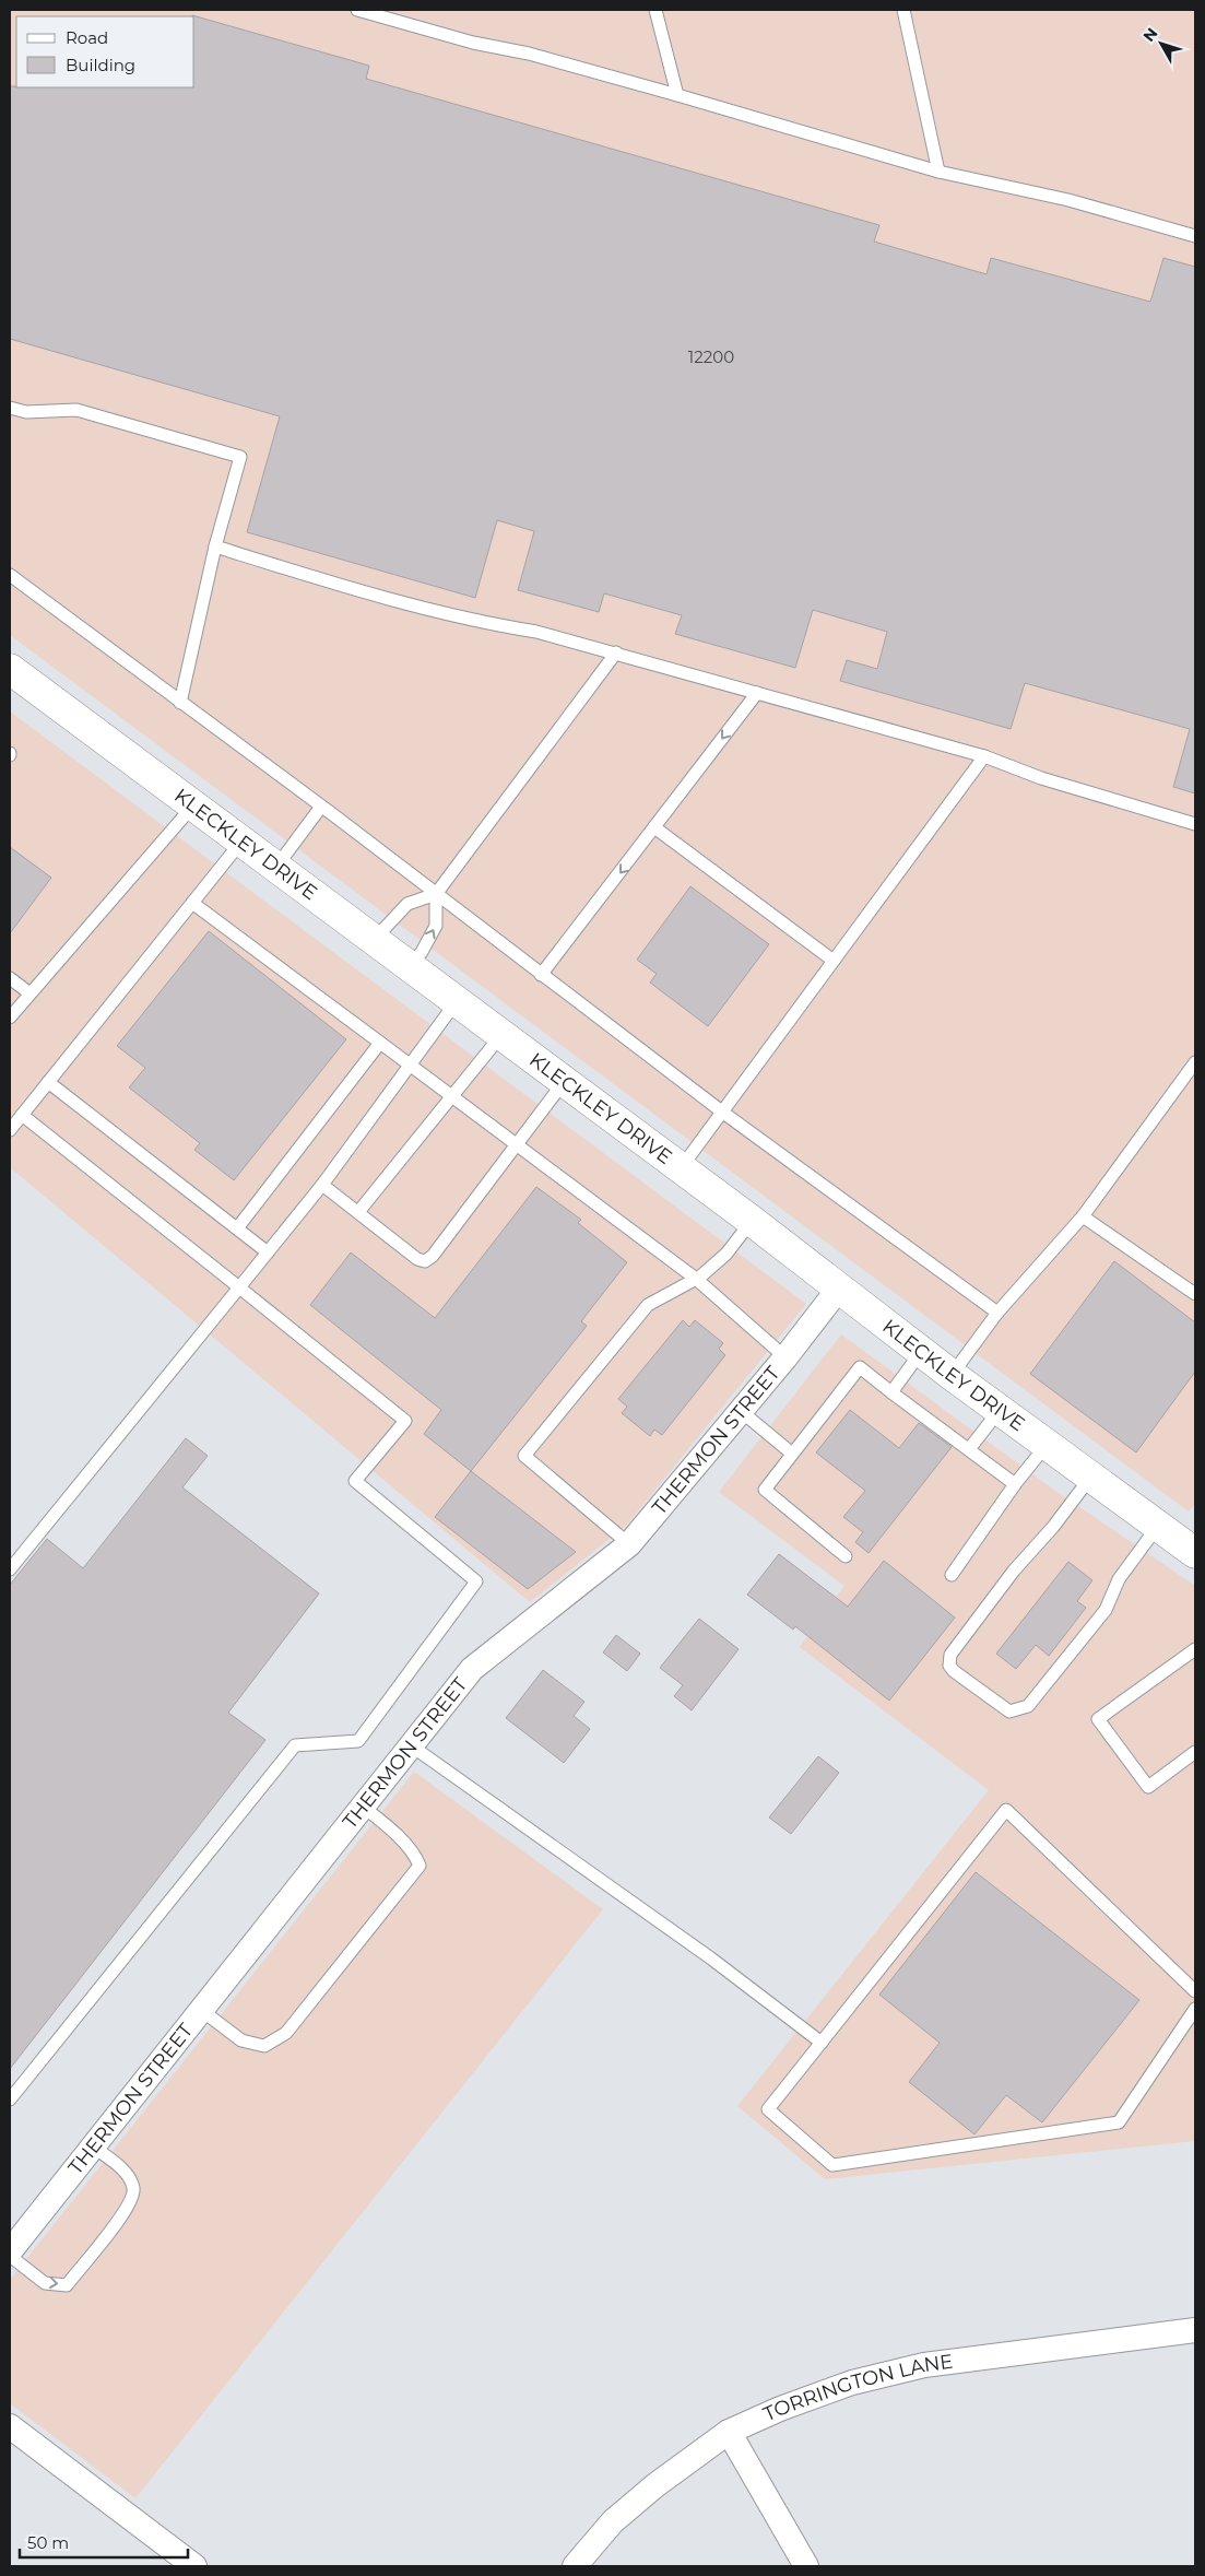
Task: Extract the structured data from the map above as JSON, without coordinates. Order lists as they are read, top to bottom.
{
  "streets": {
    "street": ["KLECKLEY DRIVE", "THERMON STREET", "TORRINGTON LANE"]
  },
  "crossings": [
    ["KLECKLEY DRIVE", "THERMON STREET"]
  ],
  "house_numbers": ["12200"],
  "legend": ["Road", "Building"],
  "scale_bar": "50 m",
  "north": "top left"
}
